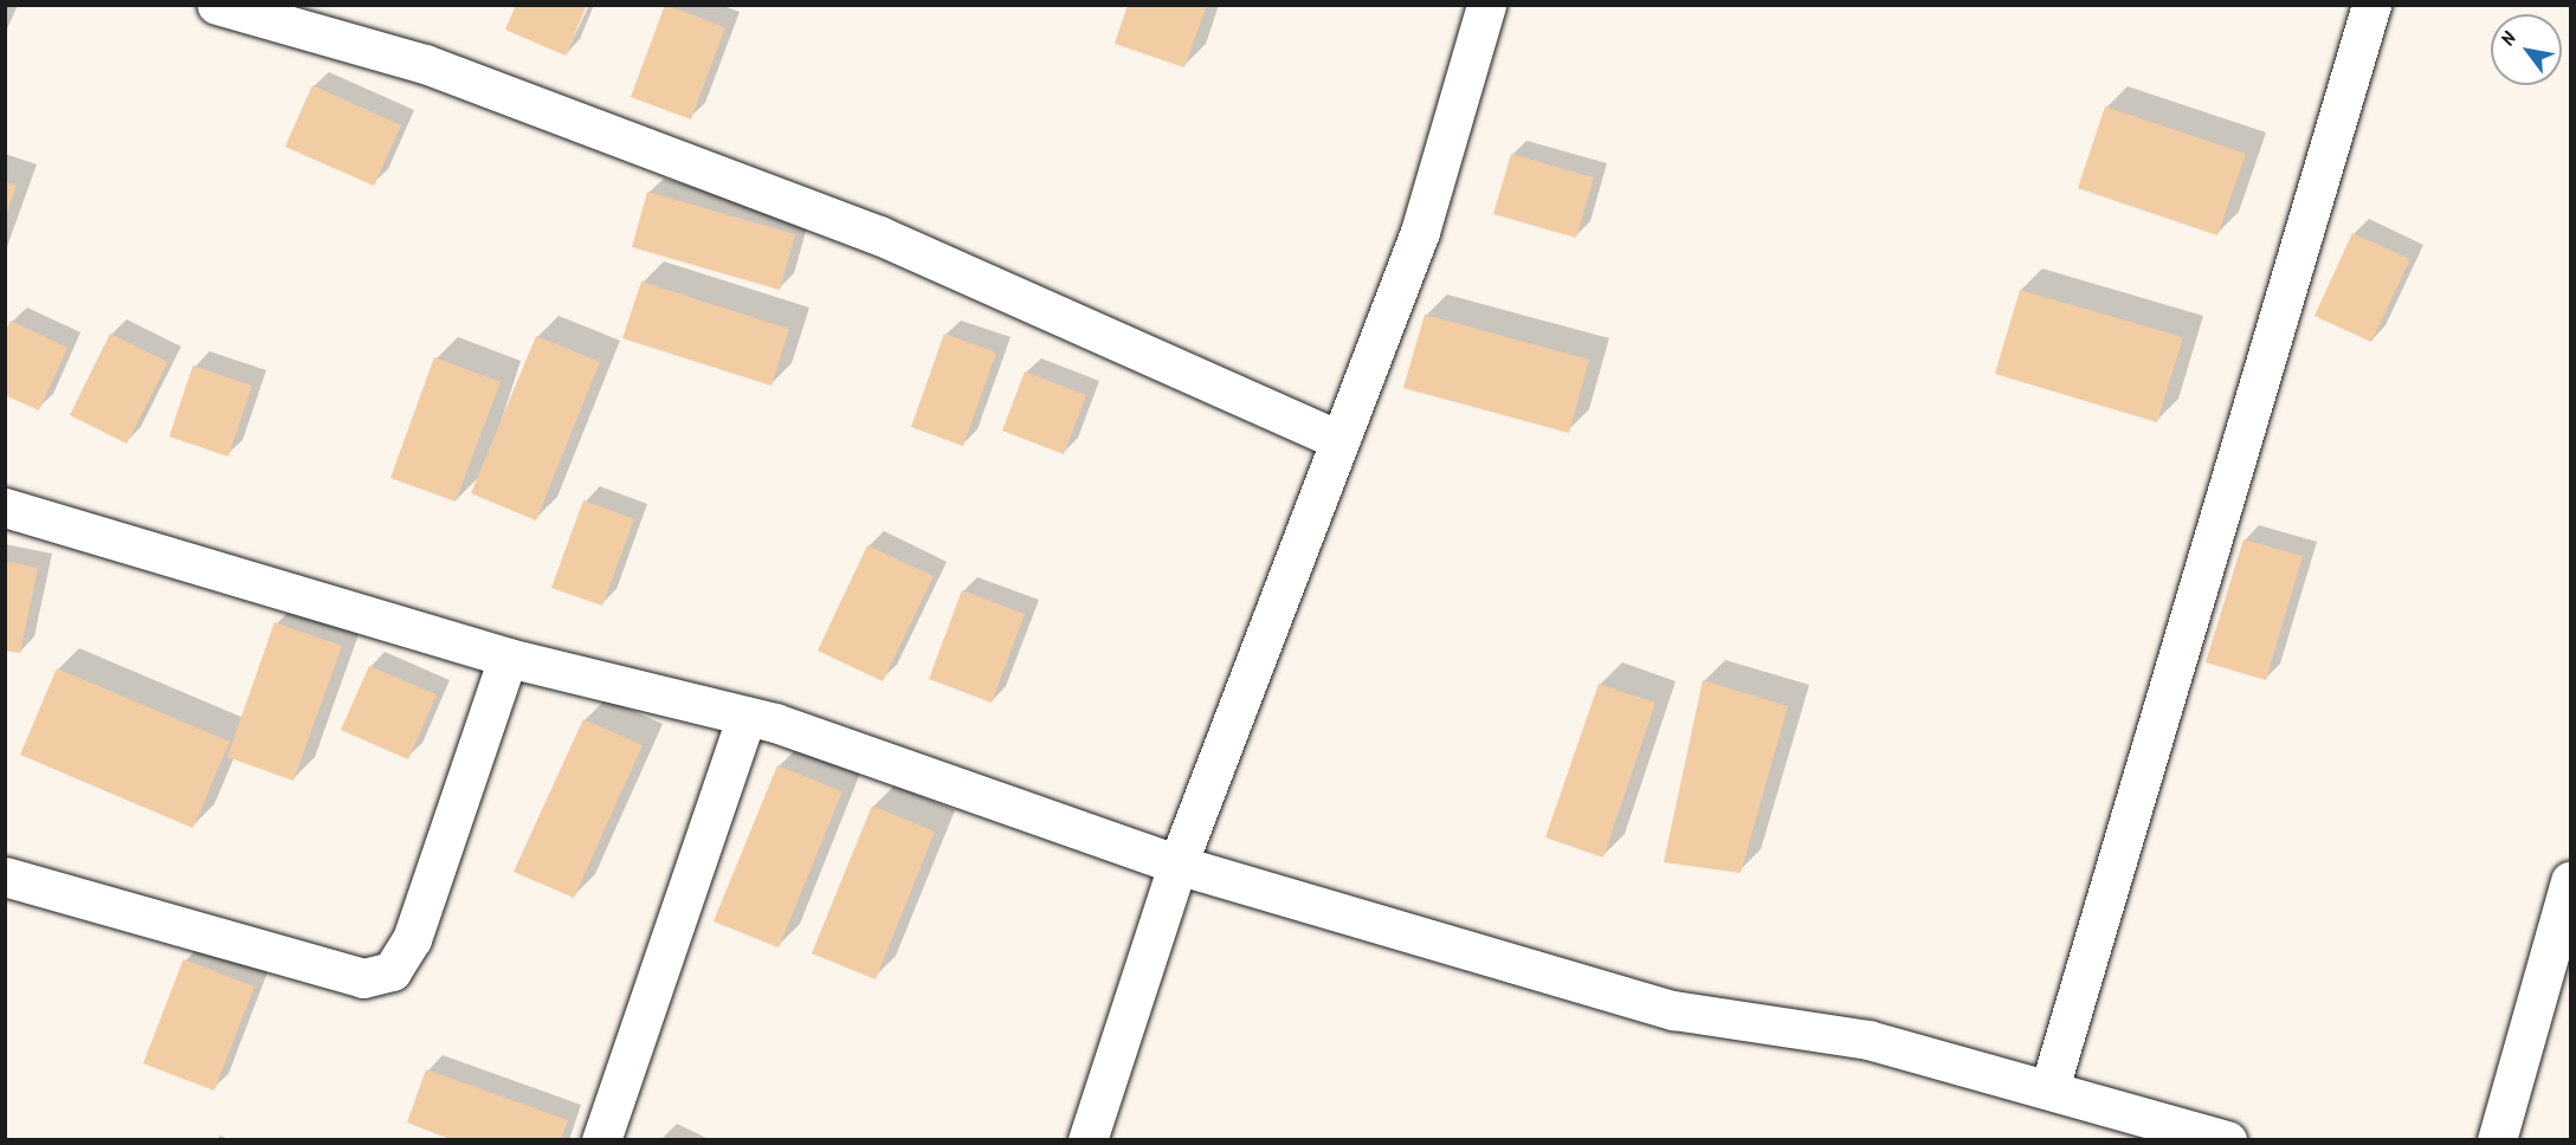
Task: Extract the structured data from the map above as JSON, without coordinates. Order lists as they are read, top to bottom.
{
  "north": "top left"
}
